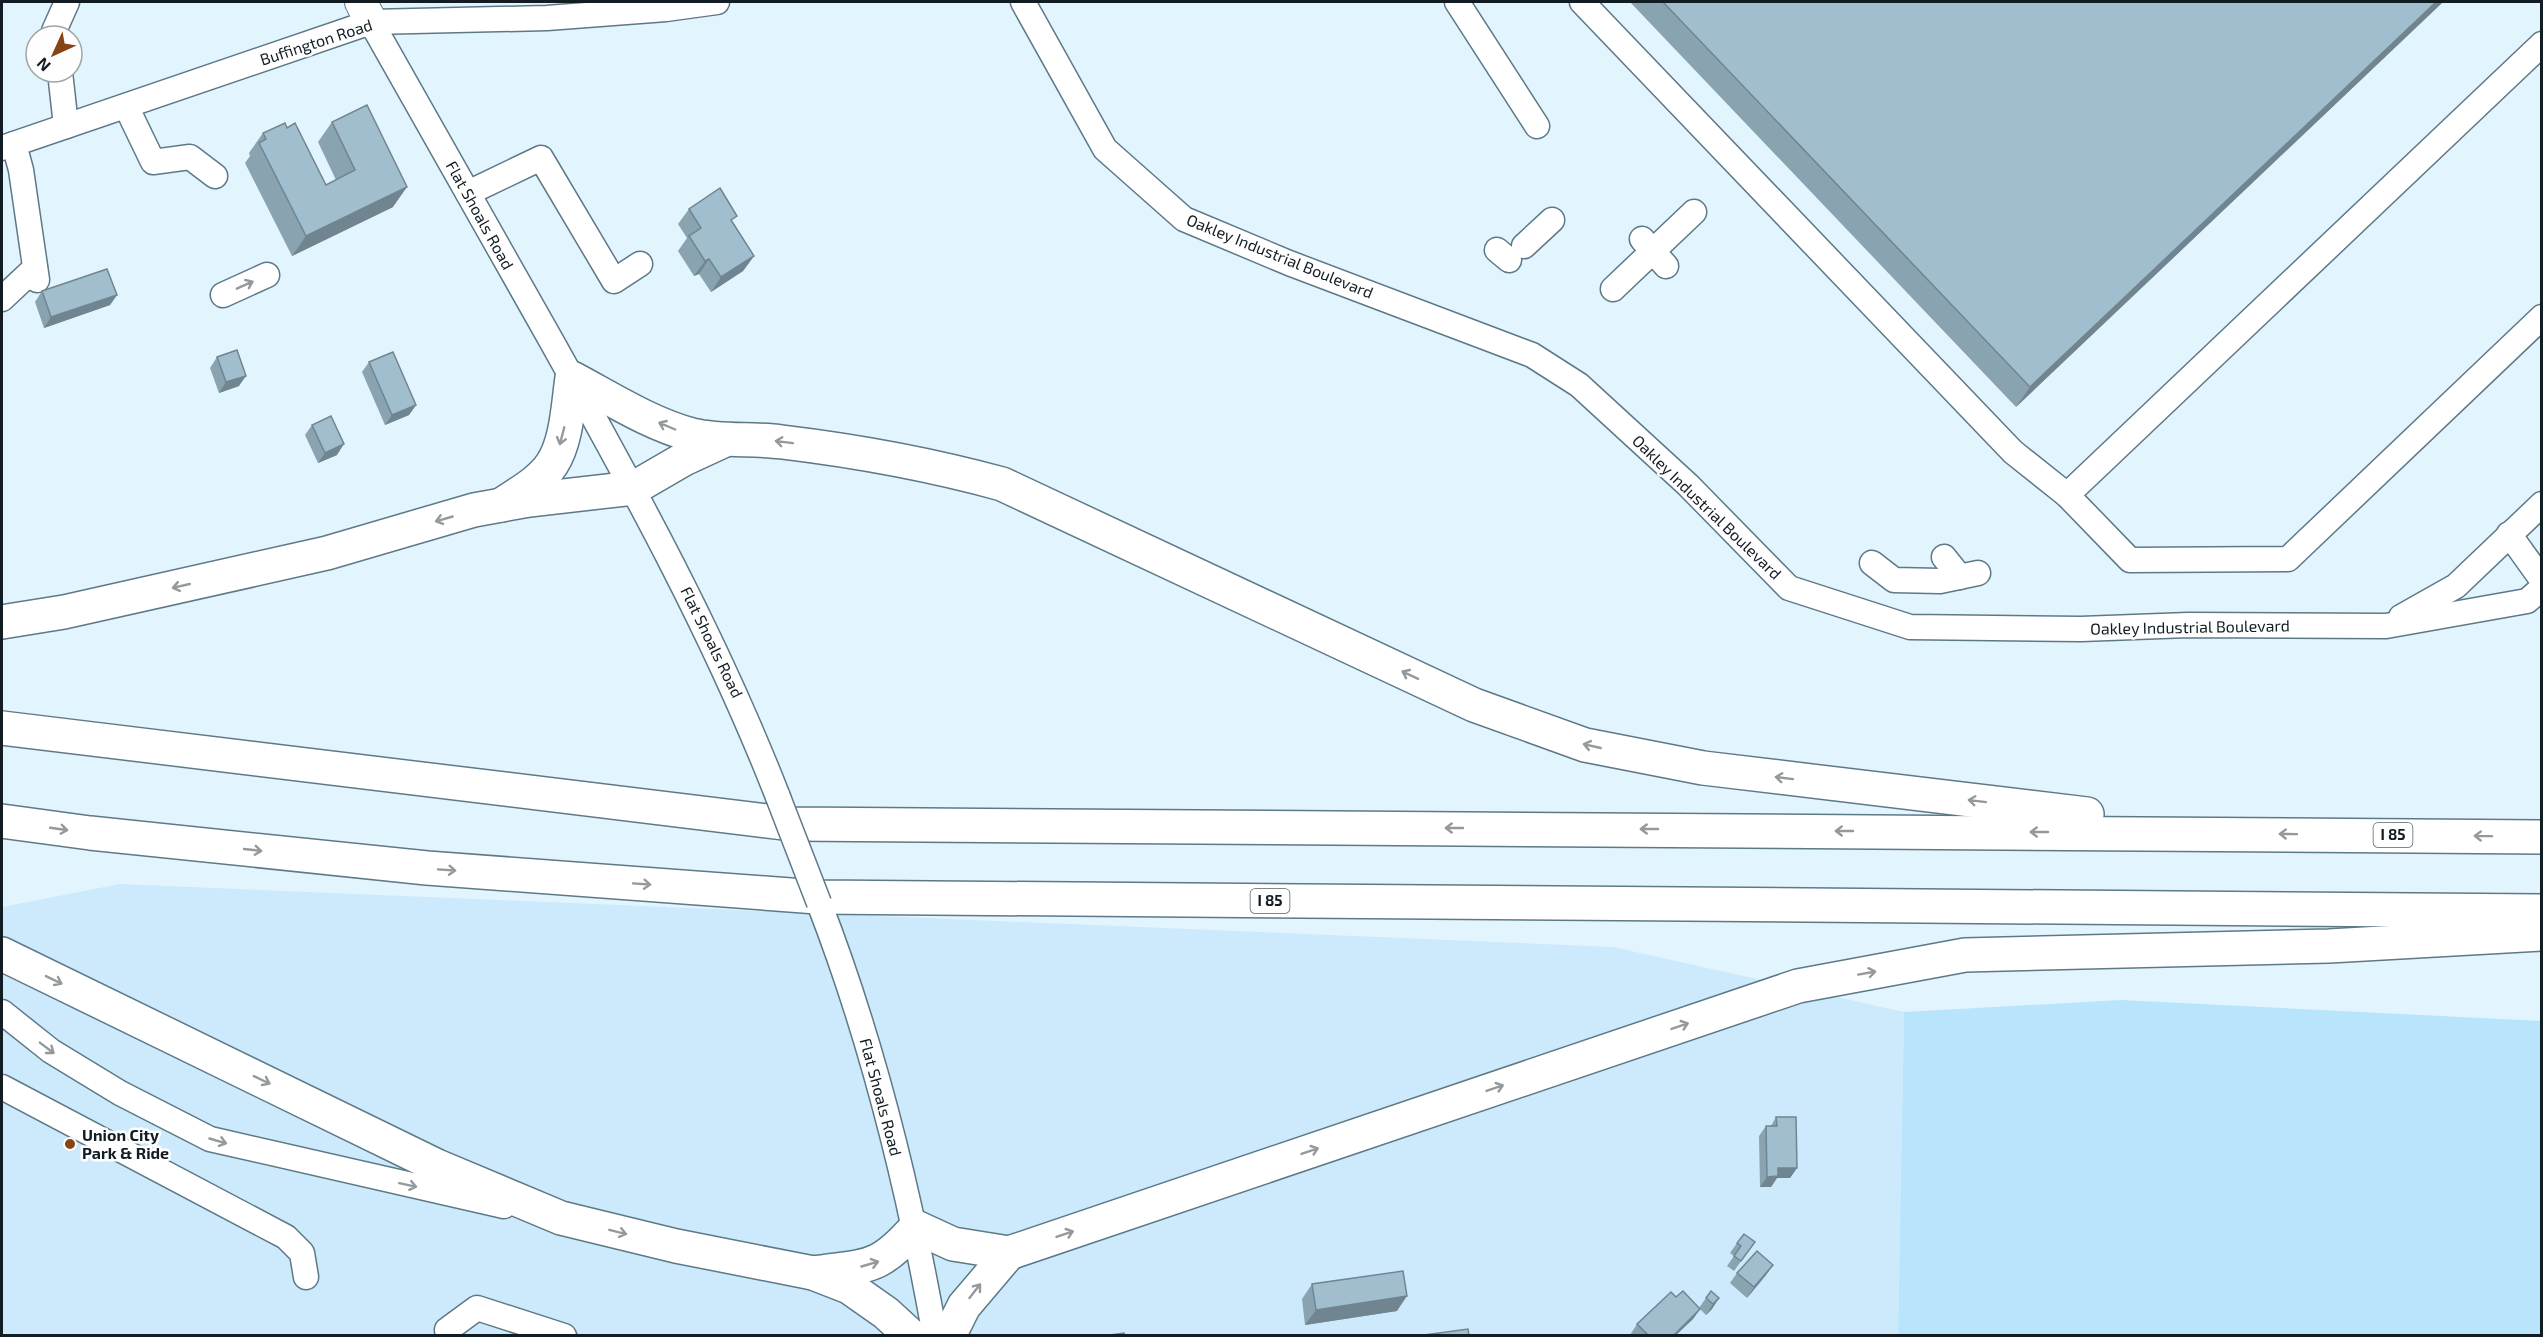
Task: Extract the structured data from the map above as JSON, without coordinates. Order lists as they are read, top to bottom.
{
  "streets": {
    "highway": ["I 85"],
    "street": ["Buffington Road", "Flat Shoals Road", "Oakley Industrial Boulevard"]
  },
  "crossings": [
    ["Buffington Road", "Flat Shoals Road"]
  ],
  "places": ["Union City Park & Ride"],
  "north": "bottom left"
}
